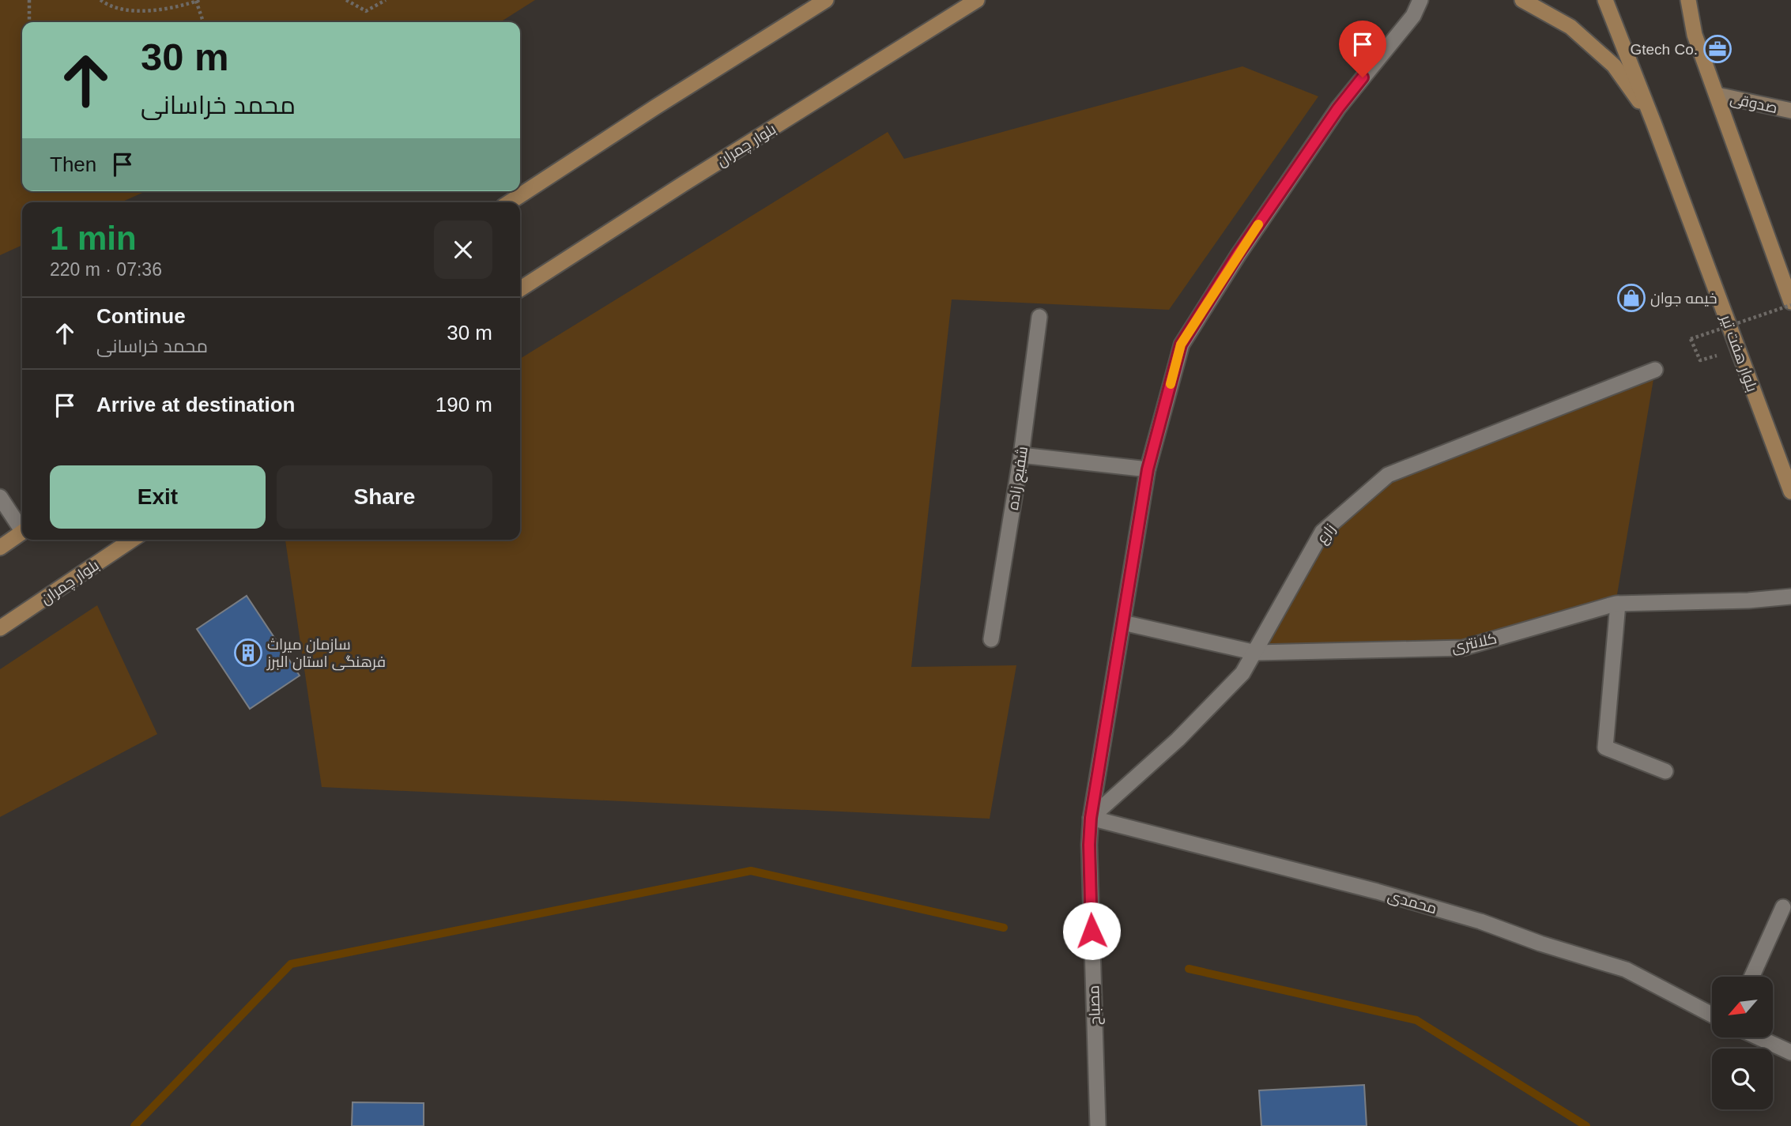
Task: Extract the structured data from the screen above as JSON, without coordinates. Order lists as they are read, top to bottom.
{
  "streets": {
    "main road": ["صدوقی", "بلوار چمران", "بلوار هفت تیر"],
    "street": [
      "شفیع زاده",
      "زارع",
      "کلانتری",
      "محمدی",
      "مصباح"
    ]
  },
  "crossings": [
    ["زارع", "کلانتری"],
    ["زارع", "محمدی"],
    ["زارع", "مصباح"],
    ["کلانتری", "مصباح"],
    ["محمدی", "مصباح"]
  ],
  "places": {
    "office": ["Gtech Co."],
    "shop": ["خیمه جوان"],
    "building": ["سازمان میراث فرهنگی استان البرز"]
  },
  "north": "bottom left",
  "page": {
    "turn": ["30 m", "محمد خراسانی"],
    "then": "Then",
    "heading": ["1 min", "220 m · 07:36"],
    "list": [
      {
        "name": "Continue",
        "note": "محمد خراسانی",
        "value": "30 m"
      },
      {
        "name": "Arrive at destination",
        "value": "190 m"
      }
    ],
    "buttons": ["Exit", "Share"]
  }
}
